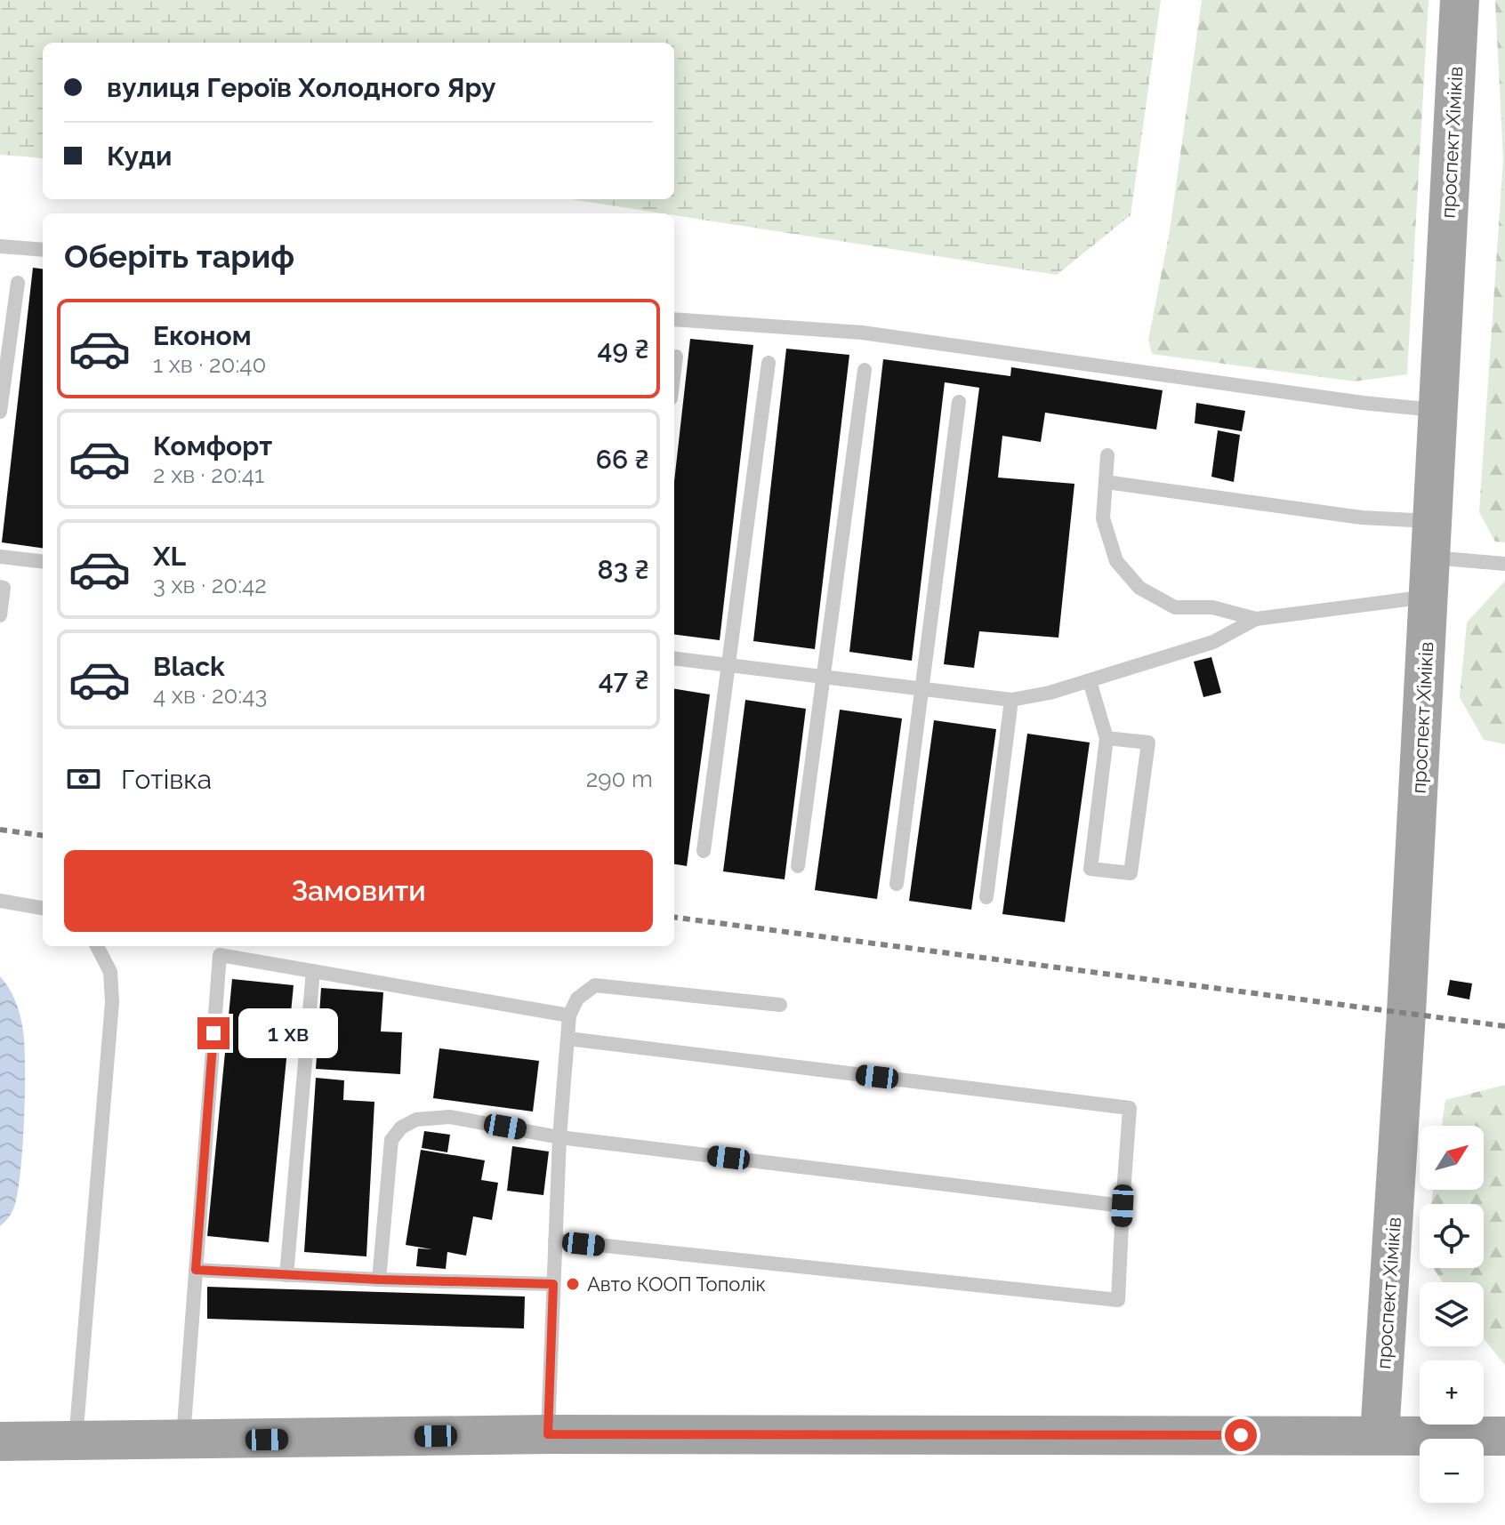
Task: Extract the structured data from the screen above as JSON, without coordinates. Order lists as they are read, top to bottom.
{
  "streets": {
    "main road": ["проспект Хіміків"]
  },
  "places": ["Авто КООП Тополік"],
  "north": "top right",
  "page": {
    "banner": ["вулиця Героїв Холодного Яру", "Куди"],
    "heading": "Оберіть тариф",
    "list": [
      {
        "name": "Економ",
        "note": "1 хв · 20:40",
        "value": "49 ₴"
      },
      {
        "name": "Комфорт",
        "note": "2 хв · 20:41",
        "value": "66 ₴"
      },
      {
        "name": "XL",
        "note": "3 хв · 20:42",
        "value": "83 ₴"
      },
      {
        "name": "Black",
        "note": "4 хв · 20:43",
        "value": "47 ₴"
      }
    ],
    "pay": ["Готівка", "290 m"],
    "buttons": "Замовити",
    "bubble": "1 хв",
    "map_buttons": ["+", "−"]
  }
}
